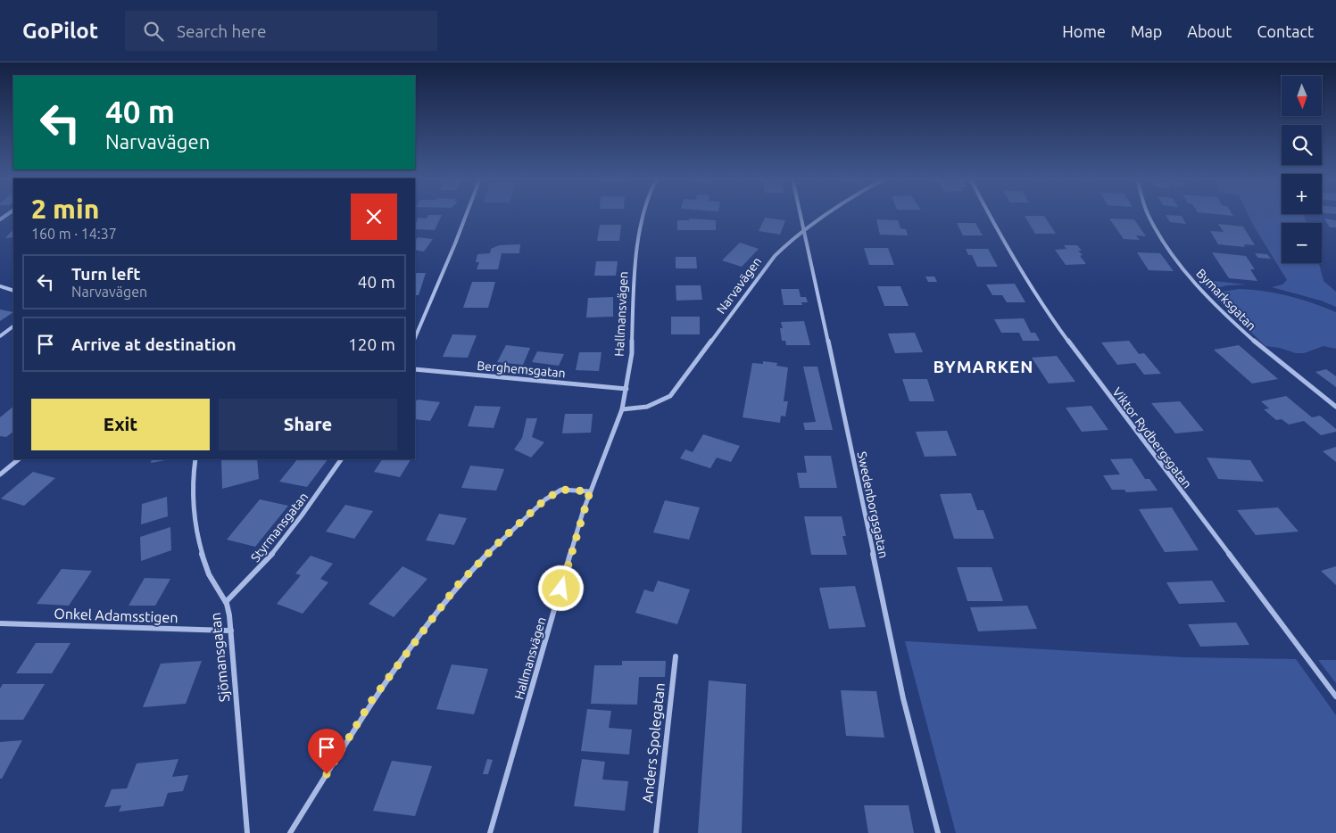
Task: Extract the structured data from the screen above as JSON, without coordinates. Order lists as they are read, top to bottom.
{
  "streets": {
    "street": [
      "Narvavägen",
      "Bymarksgatan",
      "Hallmansvägen",
      "Berghemsgatan",
      "Viktor Rydbergsgatan",
      "Swedenborgsgatan",
      "Styrmansgatan",
      "Onkel Adamsstigen",
      "Sjömansgatan",
      "Anders Spolegatan"
    ]
  },
  "crossings": [
    ["Narvavägen", "Hallmansvägen"],
    ["Narvavägen", "Swedenborgsgatan"],
    ["Hallmansvägen", "Berghemsgatan"],
    ["Styrmansgatan", "Sjömansgatan"],
    ["Onkel Adamsstigen", "Sjömansgatan"]
  ],
  "districts": ["BYMARKEN"],
  "north": "bottom",
  "page": {
    "header": "GoPilot",
    "search": "Search here",
    "nav": [
      "Home",
      "Map",
      "About",
      "Contact"
    ],
    "map_buttons": ["+", "−"],
    "turn": ["40 m", "Narvavägen"],
    "heading": ["2 min", "160 m · 14:37"],
    "list": [
      {
        "name": "Turn left",
        "note": "Narvavägen",
        "value": "40 m"
      },
      {
        "name": "Arrive at destination",
        "value": "120 m"
      }
    ],
    "buttons": ["Exit", "Share"]
  }
}
